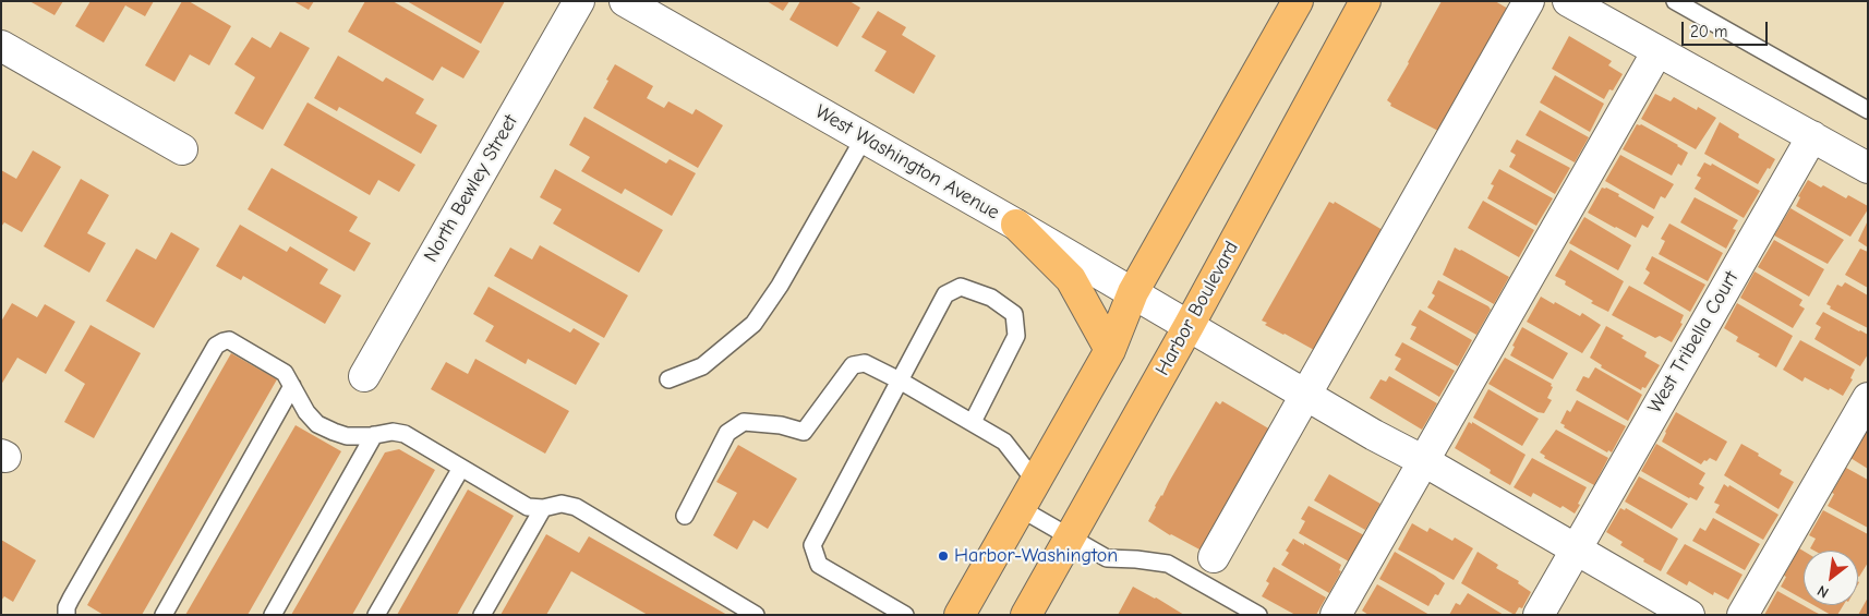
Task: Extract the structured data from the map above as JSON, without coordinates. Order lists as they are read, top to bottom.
{
  "streets": {
    "main road": ["Harbor Boulevard"],
    "street": ["West Washington Avenue", "North Bewley Street", "West Tribella Court"]
  },
  "crossings": [
    ["West Washington Avenue", "Harbor Boulevard"]
  ],
  "places": ["Harbor-Washington"],
  "scale_bar": "20 m",
  "north": "bottom left"
}
